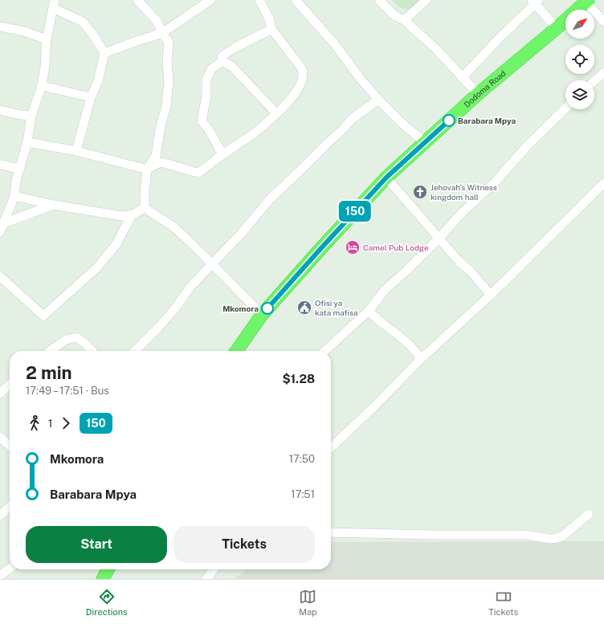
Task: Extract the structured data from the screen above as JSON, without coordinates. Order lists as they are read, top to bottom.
{
  "streets": {
    "highway": ["Dodoma Road"]
  },
  "places": {
    "other": ["Barabara Mpya", "Mkomora"],
    "church": ["Jehovah's Witness kingdom hall"],
    "hotel": ["Camel Pub Lodge"],
    "public building": ["Ofisi ya kata mafisa"]
  },
  "lines": ["bus line 150"],
  "north": "top right",
  "page": {
    "on_map": "150",
    "heading": ["2 min", "17:49 – 17:51 · Bus", "$1.28"],
    "legs": ["1", "150"],
    "list": [
      {
        "name": "Mkomora",
        "value": "17:50"
      },
      {
        "name": "Barabara Mpya",
        "value": "17:51"
      }
    ],
    "buttons": ["Start", "Tickets"],
    "tabs": ["Directions", "Map", "Tickets"]
  }
}
